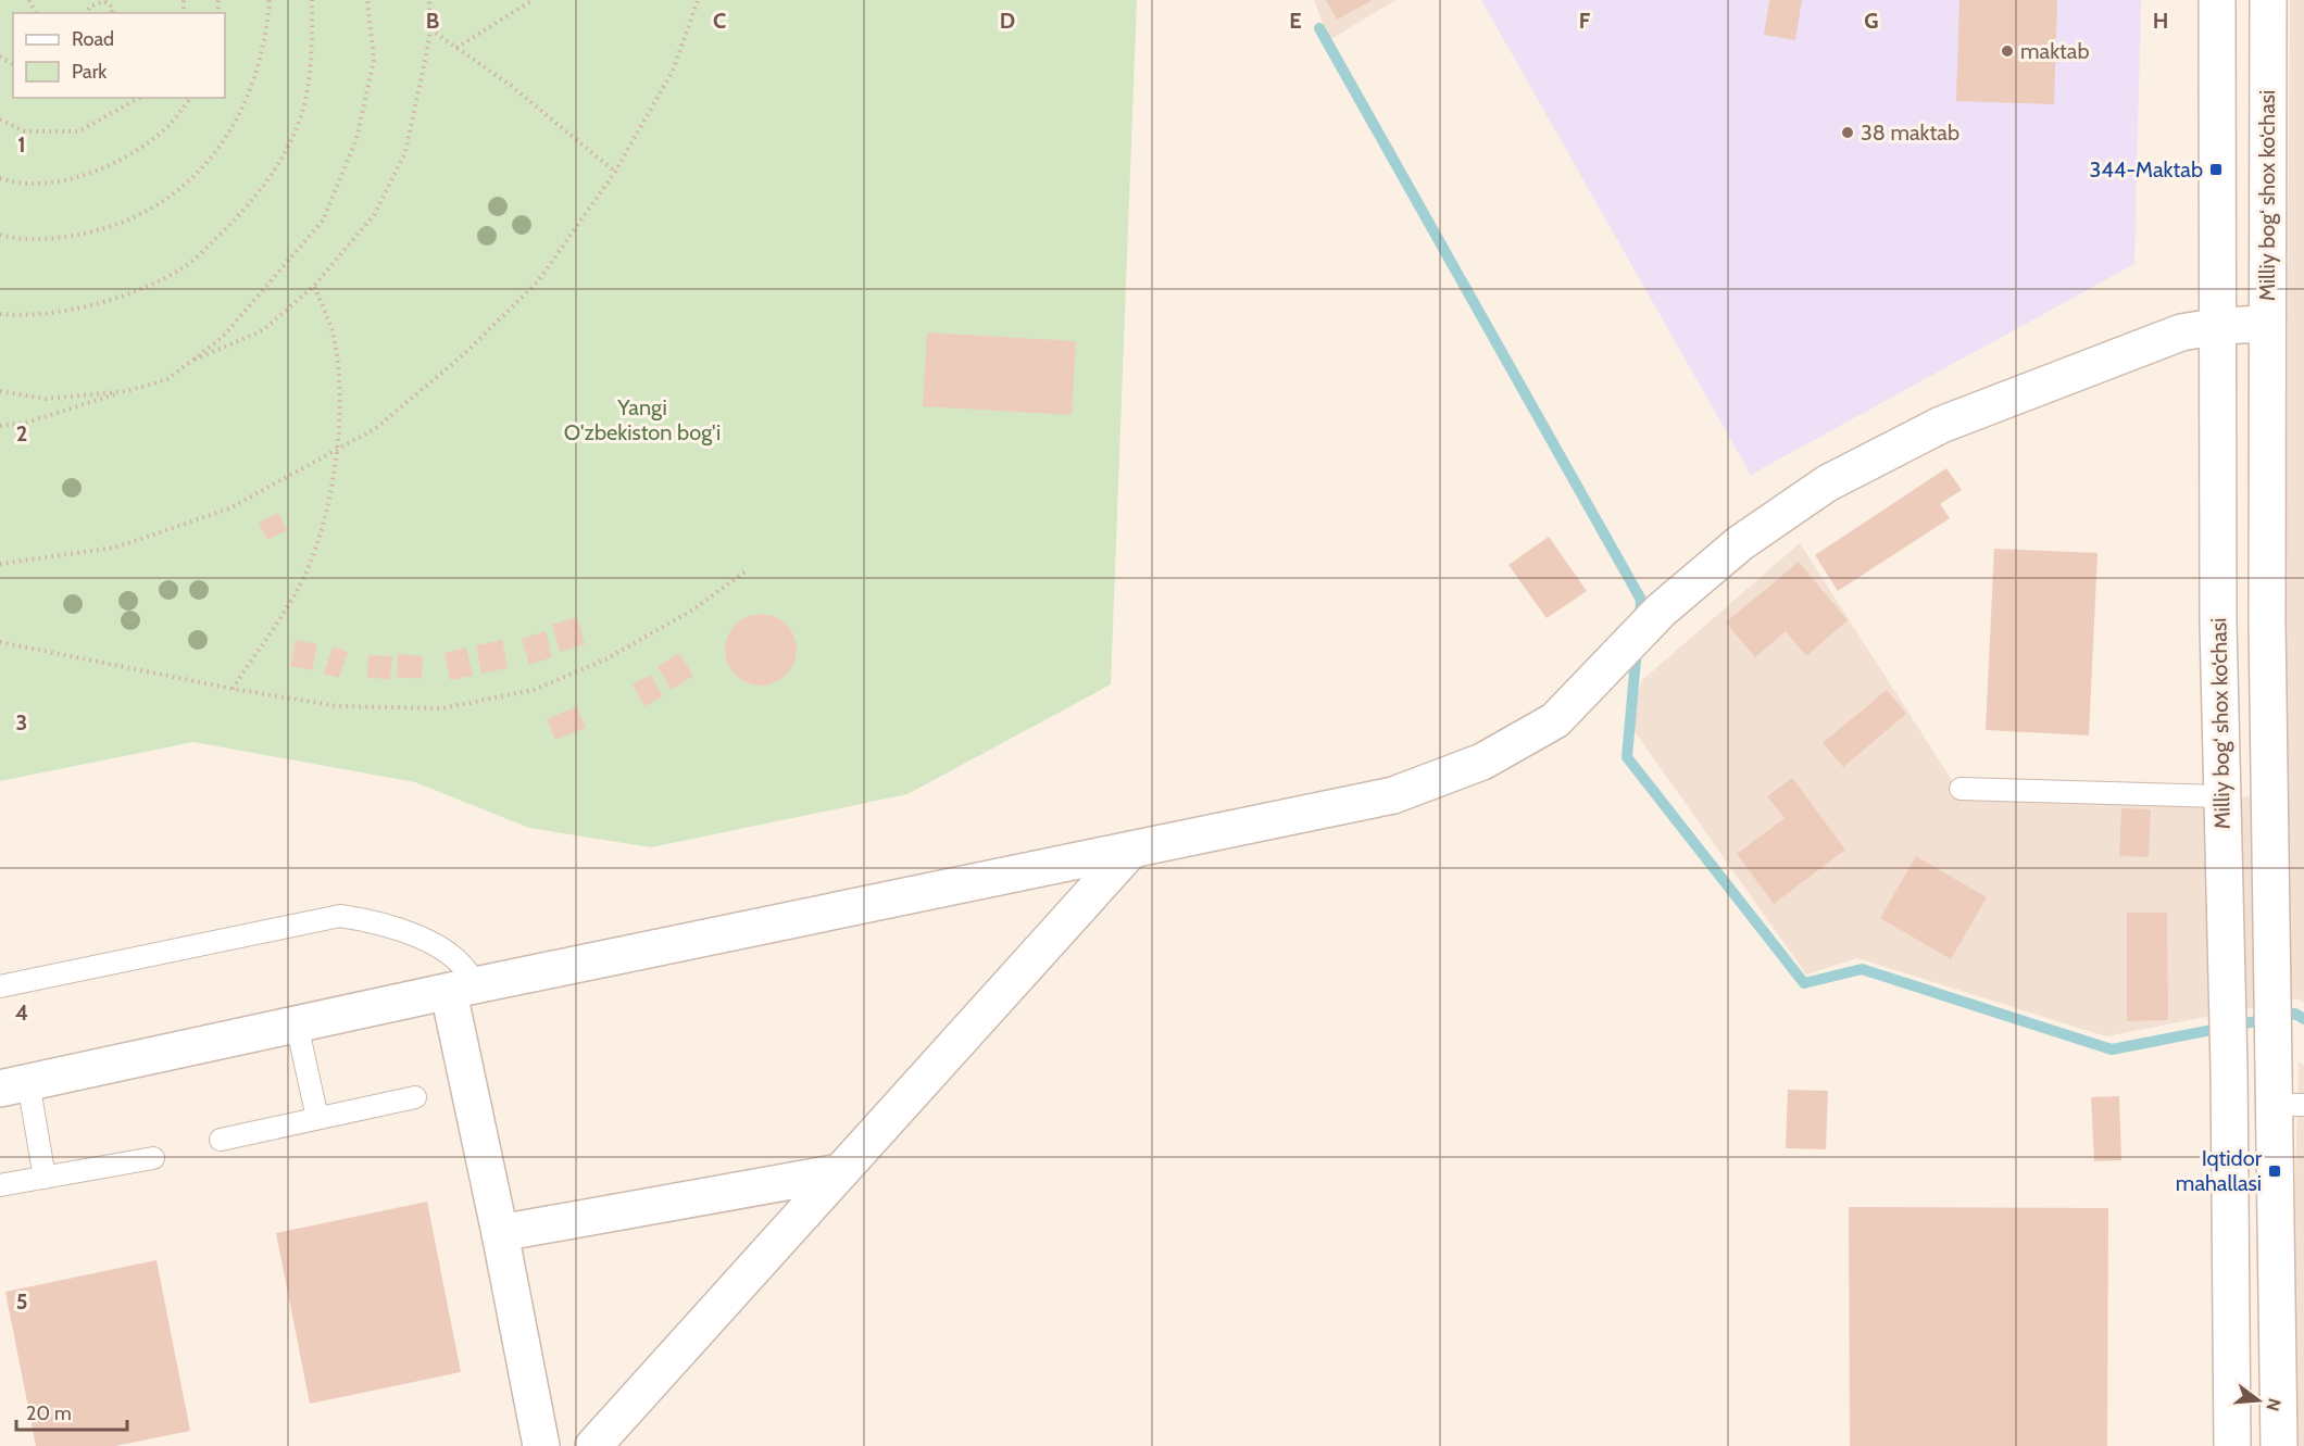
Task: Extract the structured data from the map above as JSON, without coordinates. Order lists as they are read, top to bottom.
{
  "streets": {
    "street": ["Milliy bog‘ shox ko‘chasi"]
  },
  "parks": ["Yangi O'zbekiston bog'i"],
  "places": {
    "other": ["maktab", "38 maktab"],
    "transit": ["344-Maktab", "Iqtidor mahallasi"]
  },
  "legend": ["Road", "Park"],
  "scale_bar": "20 m",
  "north": "right",
  "grid": {
    "columns": [
      "B",
      "C",
      "D",
      "E",
      "F",
      "G",
      "H"
    ],
    "rows": [
      "1",
      "2",
      "3",
      "4",
      "5"
    ]
  }
}
